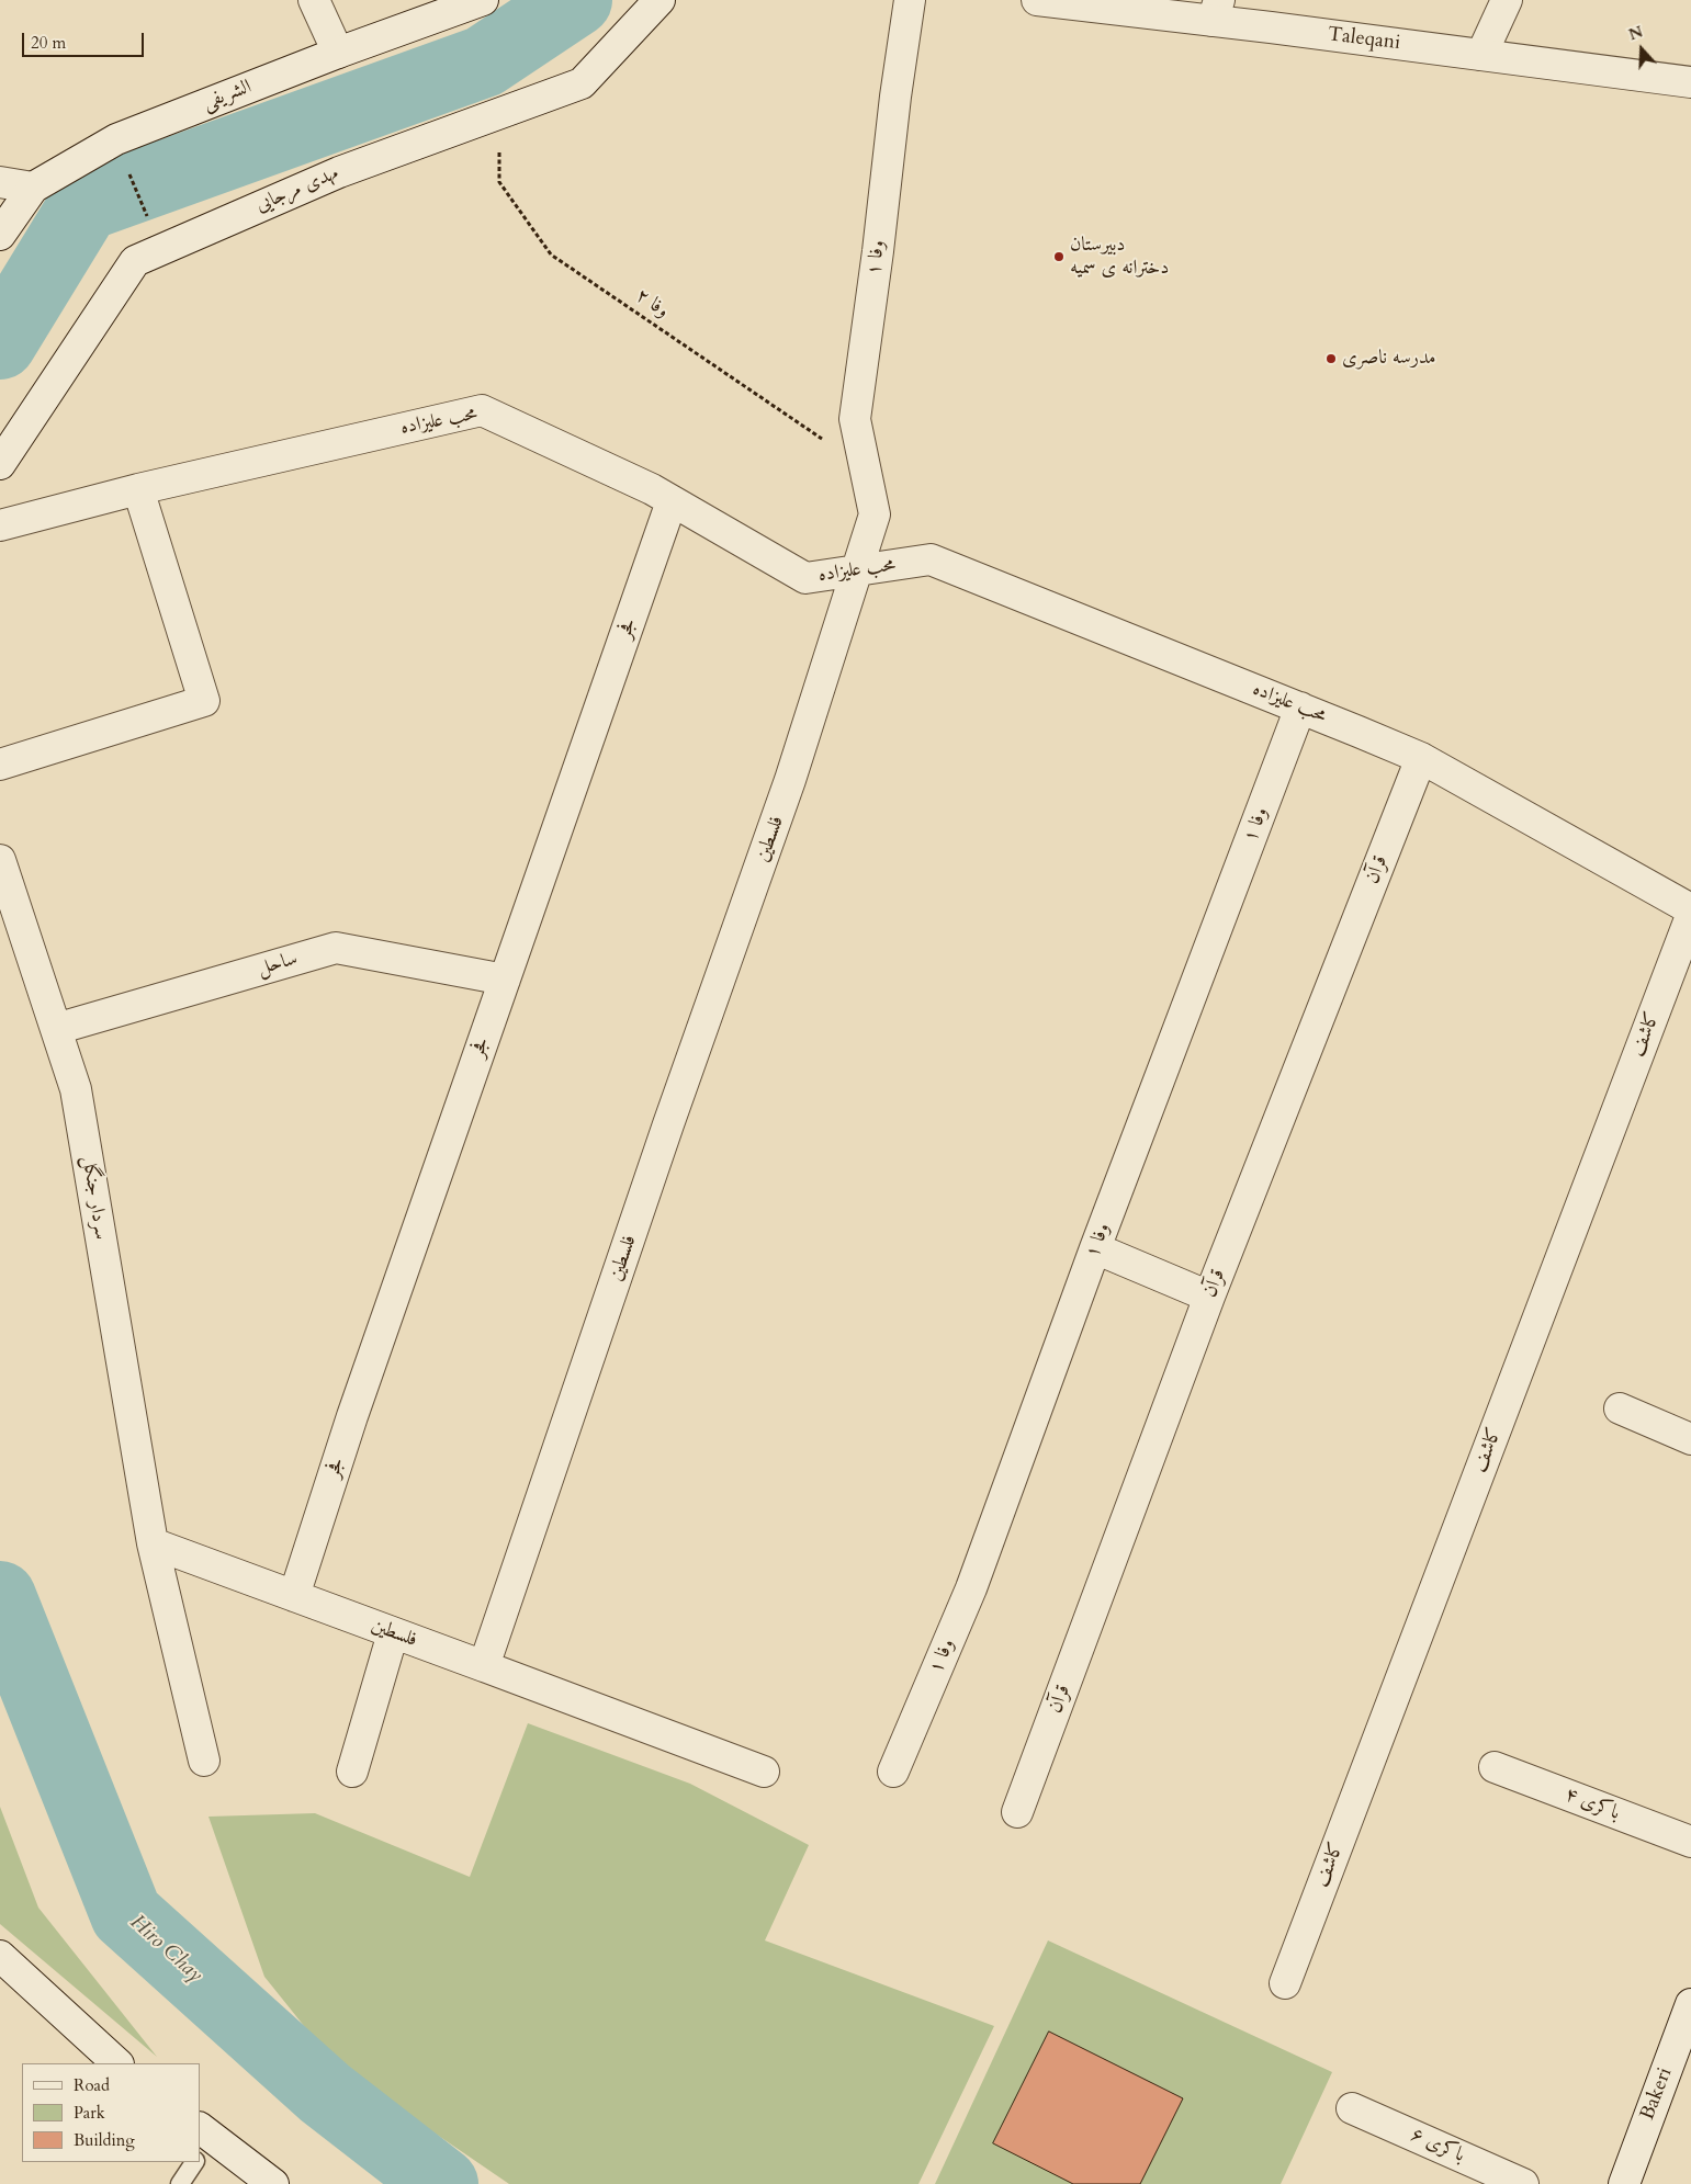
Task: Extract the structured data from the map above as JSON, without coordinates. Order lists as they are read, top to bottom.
{
  "streets": {
    "street": [
      "Taleqani",
      "الشریفی",
      "مهدی مرجایی",
      "وفا ۱",
      "محب علیزاده",
      "فجر",
      "فلسطین",
      "قرآن",
      "ساحل",
      "کاشف",
      "سردار جنگل",
      "باکری ۴",
      "Bakeri",
      "باکری ۶"
    ],
    "path": ["وفا ۲"]
  },
  "crossings": [
    ["مهدی مرجایی", "وفا ۲"],
    ["وفا ۱", "وفا ۲"],
    ["وفا ۱", "محب علیزاده"],
    ["وفا ۱", "فلسطین"],
    ["محب علیزاده", "فجر"],
    ["محب علیزاده", "فلسطین"],
    ["محب علیزاده", "قرآن"],
    ["فجر", "فلسطین"],
    ["فجر", "ساحل"],
    ["فلسطین", "سردار جنگل"],
    ["ساحل", "سردار جنگل"]
  ],
  "water": ["Hiro Chay"],
  "places": ["دبیرستان دخترانه ی سمیه", "مدرسه ناصری"],
  "legend": ["Road", "Park", "Building"],
  "scale_bar": "20 m",
  "north": "top"
}
